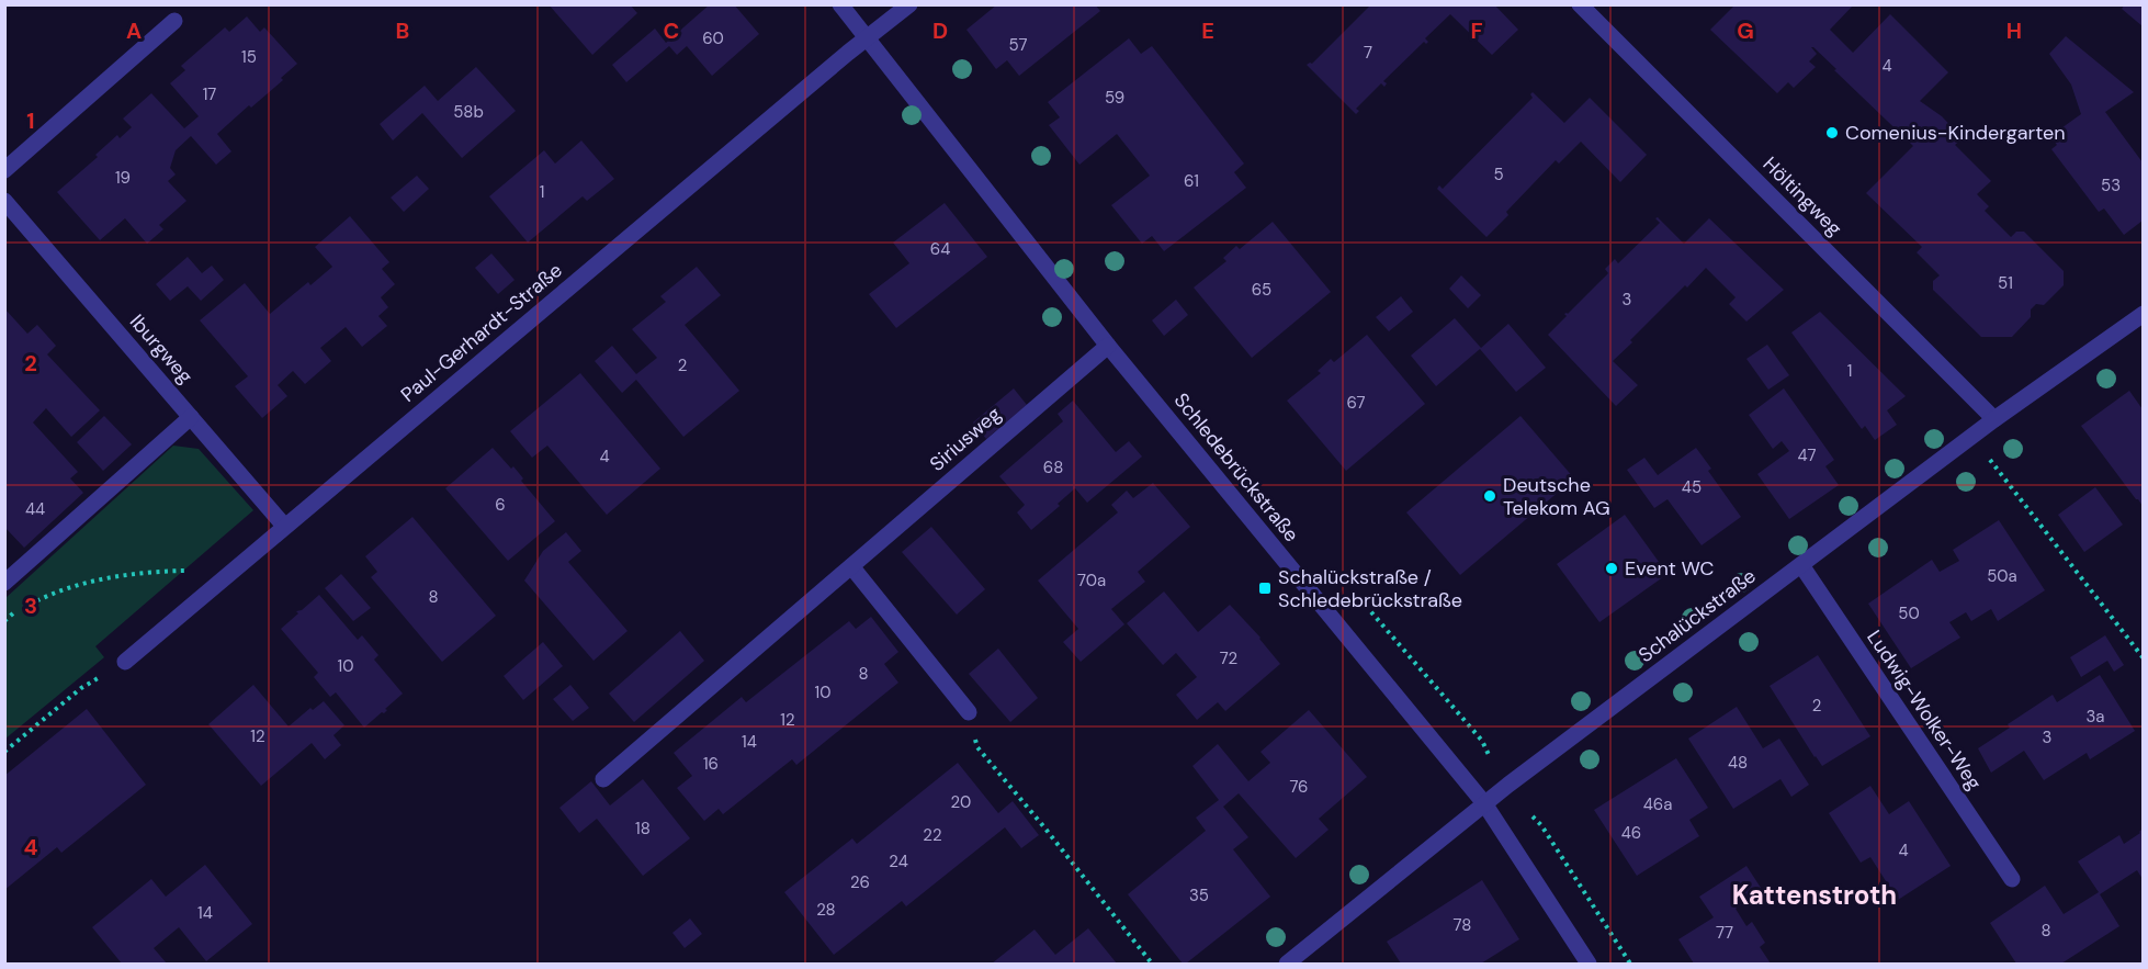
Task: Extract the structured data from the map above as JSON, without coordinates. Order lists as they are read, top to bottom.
{
  "streets": {
    "street": [
      "Höltingweg",
      "Paul-Gerhardt-Straße",
      "Iburgweg",
      "Siriusweg",
      "Schledebrückstraße",
      "Schalückstraße",
      "Ludwig-Wolker-Weg"
    ]
  },
  "crossings": [
    ["Höltingweg", "Schalückstraße"],
    ["Paul-Gerhardt-Straße", "Iburgweg"],
    ["Paul-Gerhardt-Straße", "Schledebrückstraße"],
    ["Siriusweg", "Schledebrückstraße"],
    ["Schledebrückstraße", "Schalückstraße"],
    ["Schalückstraße", "Ludwig-Wolker-Weg"]
  ],
  "districts": ["Kattenstroth"],
  "places": {
    "other": ["Comenius-Kindergarten", "Deutsche Telekom AG", "Event WC"],
    "transit": ["Schalückstraße / Schledebrückstraße"]
  },
  "house_numbers": [
    "60",
    "57",
    "7",
    "15",
    "4",
    "17",
    "59",
    "58b",
    "5",
    "19",
    "61",
    "53",
    "1",
    "64",
    "51",
    "65",
    "3",
    "2",
    "1",
    "67",
    "47",
    "4",
    "68",
    "45",
    "6",
    "44",
    "50a",
    "70a",
    "8",
    "50",
    "72",
    "10",
    "8",
    "10",
    "2",
    "3a",
    "12",
    "12",
    "3",
    "14",
    "48",
    "16",
    "76",
    "20",
    "46a",
    "18",
    "46",
    "22",
    "4",
    "24",
    "26",
    "35",
    "28",
    "14",
    "78",
    "8",
    "77"
  ],
  "grid": {
    "columns": [
      "A",
      "B",
      "C",
      "D",
      "E",
      "F",
      "G",
      "H"
    ],
    "rows": [
      "1",
      "2",
      "3",
      "4"
    ]
  }
}
